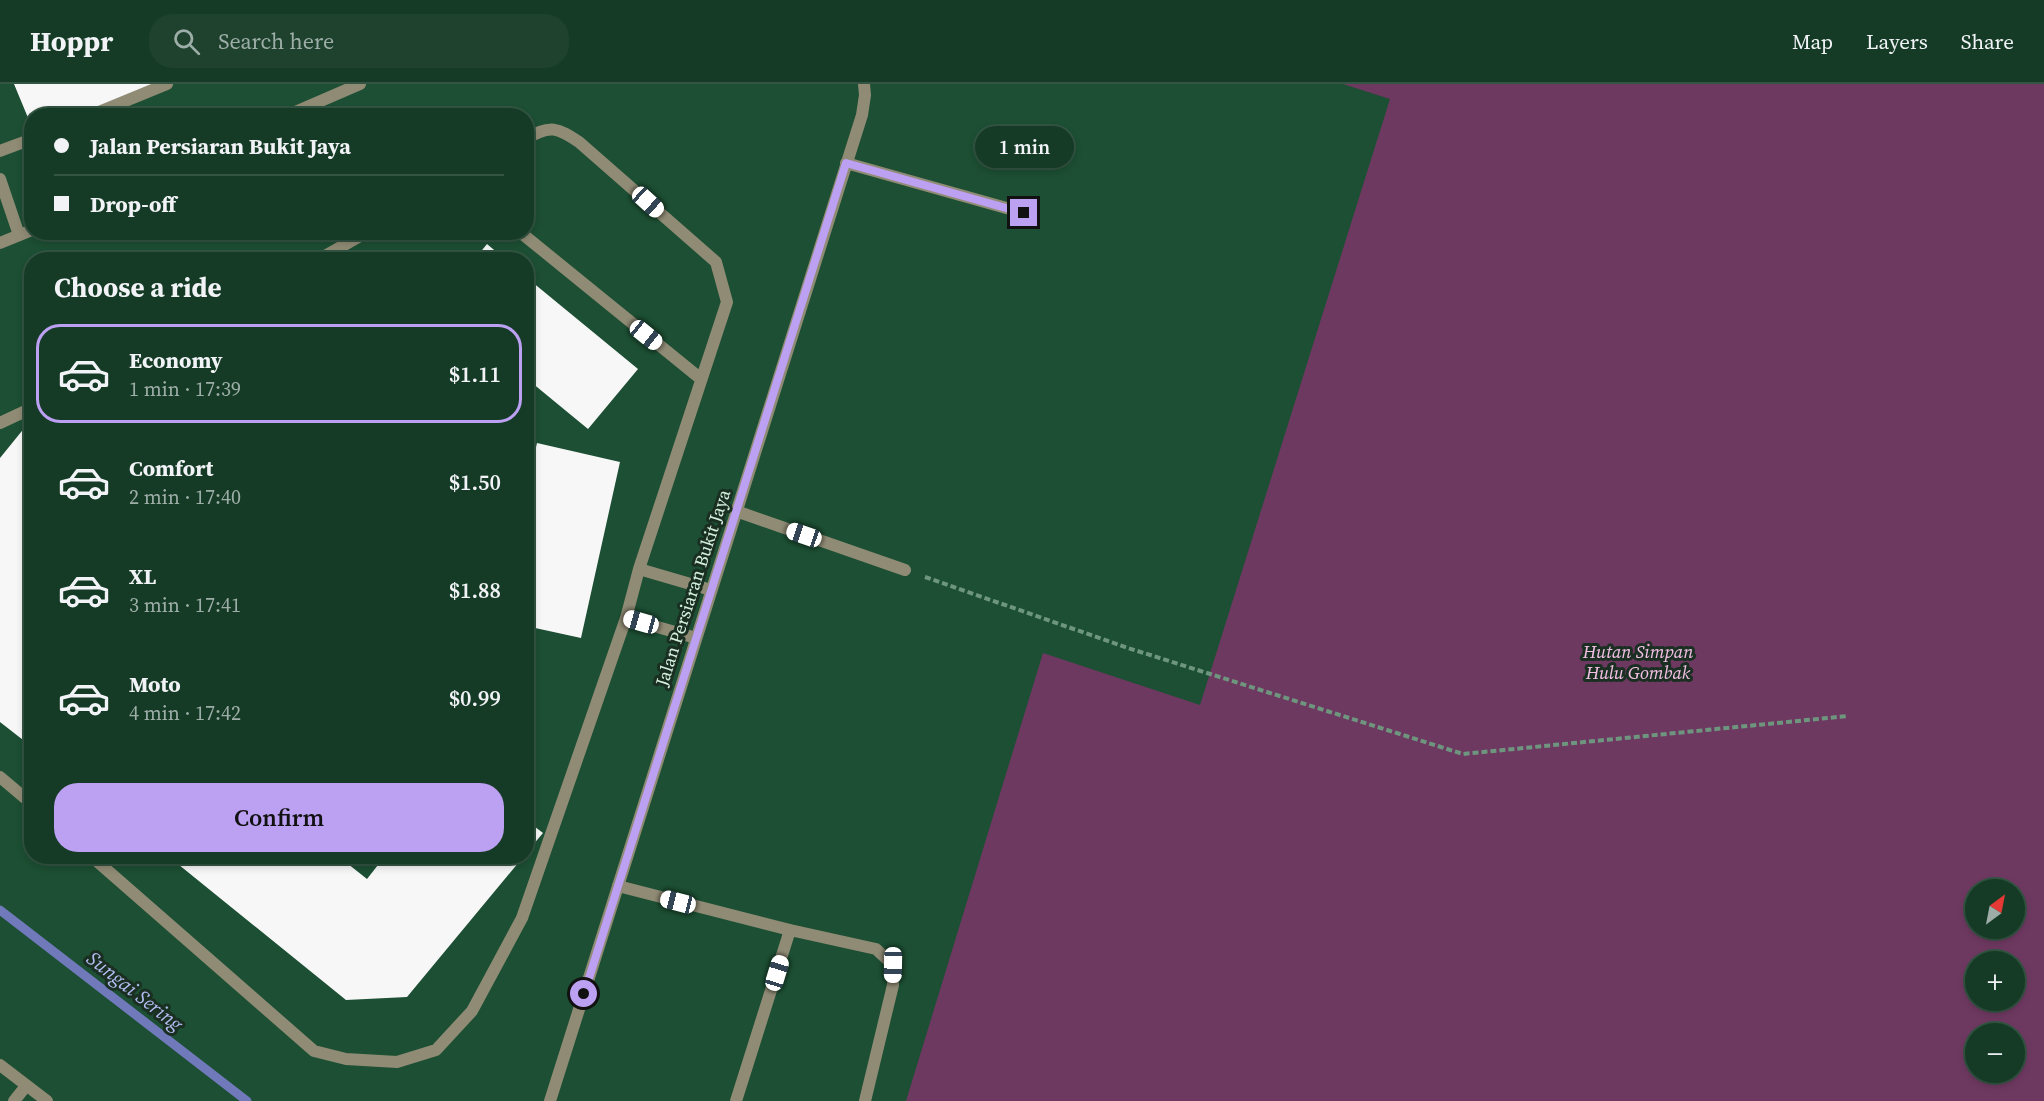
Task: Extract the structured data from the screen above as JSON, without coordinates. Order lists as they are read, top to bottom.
{
  "streets": {
    "street": ["Jalan Persiaran Bukit Jaya"]
  },
  "water": ["Sungai Sering"],
  "parks": ["Hutan Simpan Hulu Gombak"],
  "north": "top right",
  "page": {
    "header": "Hoppr",
    "search": "Search here",
    "nav": ["Map", "Layers", "Share"],
    "banner": ["Jalan Persiaran Bukit Jaya", "Drop-off"],
    "bubble": "1 min",
    "heading": "Choose a ride",
    "list": [
      {
        "name": "Economy",
        "note": "1 min · 17:39",
        "value": "$1.11"
      },
      {
        "name": "Comfort",
        "note": "2 min · 17:40",
        "value": "$1.50"
      },
      {
        "name": "XL",
        "note": "3 min · 17:41",
        "value": "$1.88"
      },
      {
        "name": "Moto",
        "note": "4 min · 17:42",
        "value": "$0.99"
      }
    ],
    "buttons": "Confirm",
    "map_buttons": ["+", "−"]
  }
}
